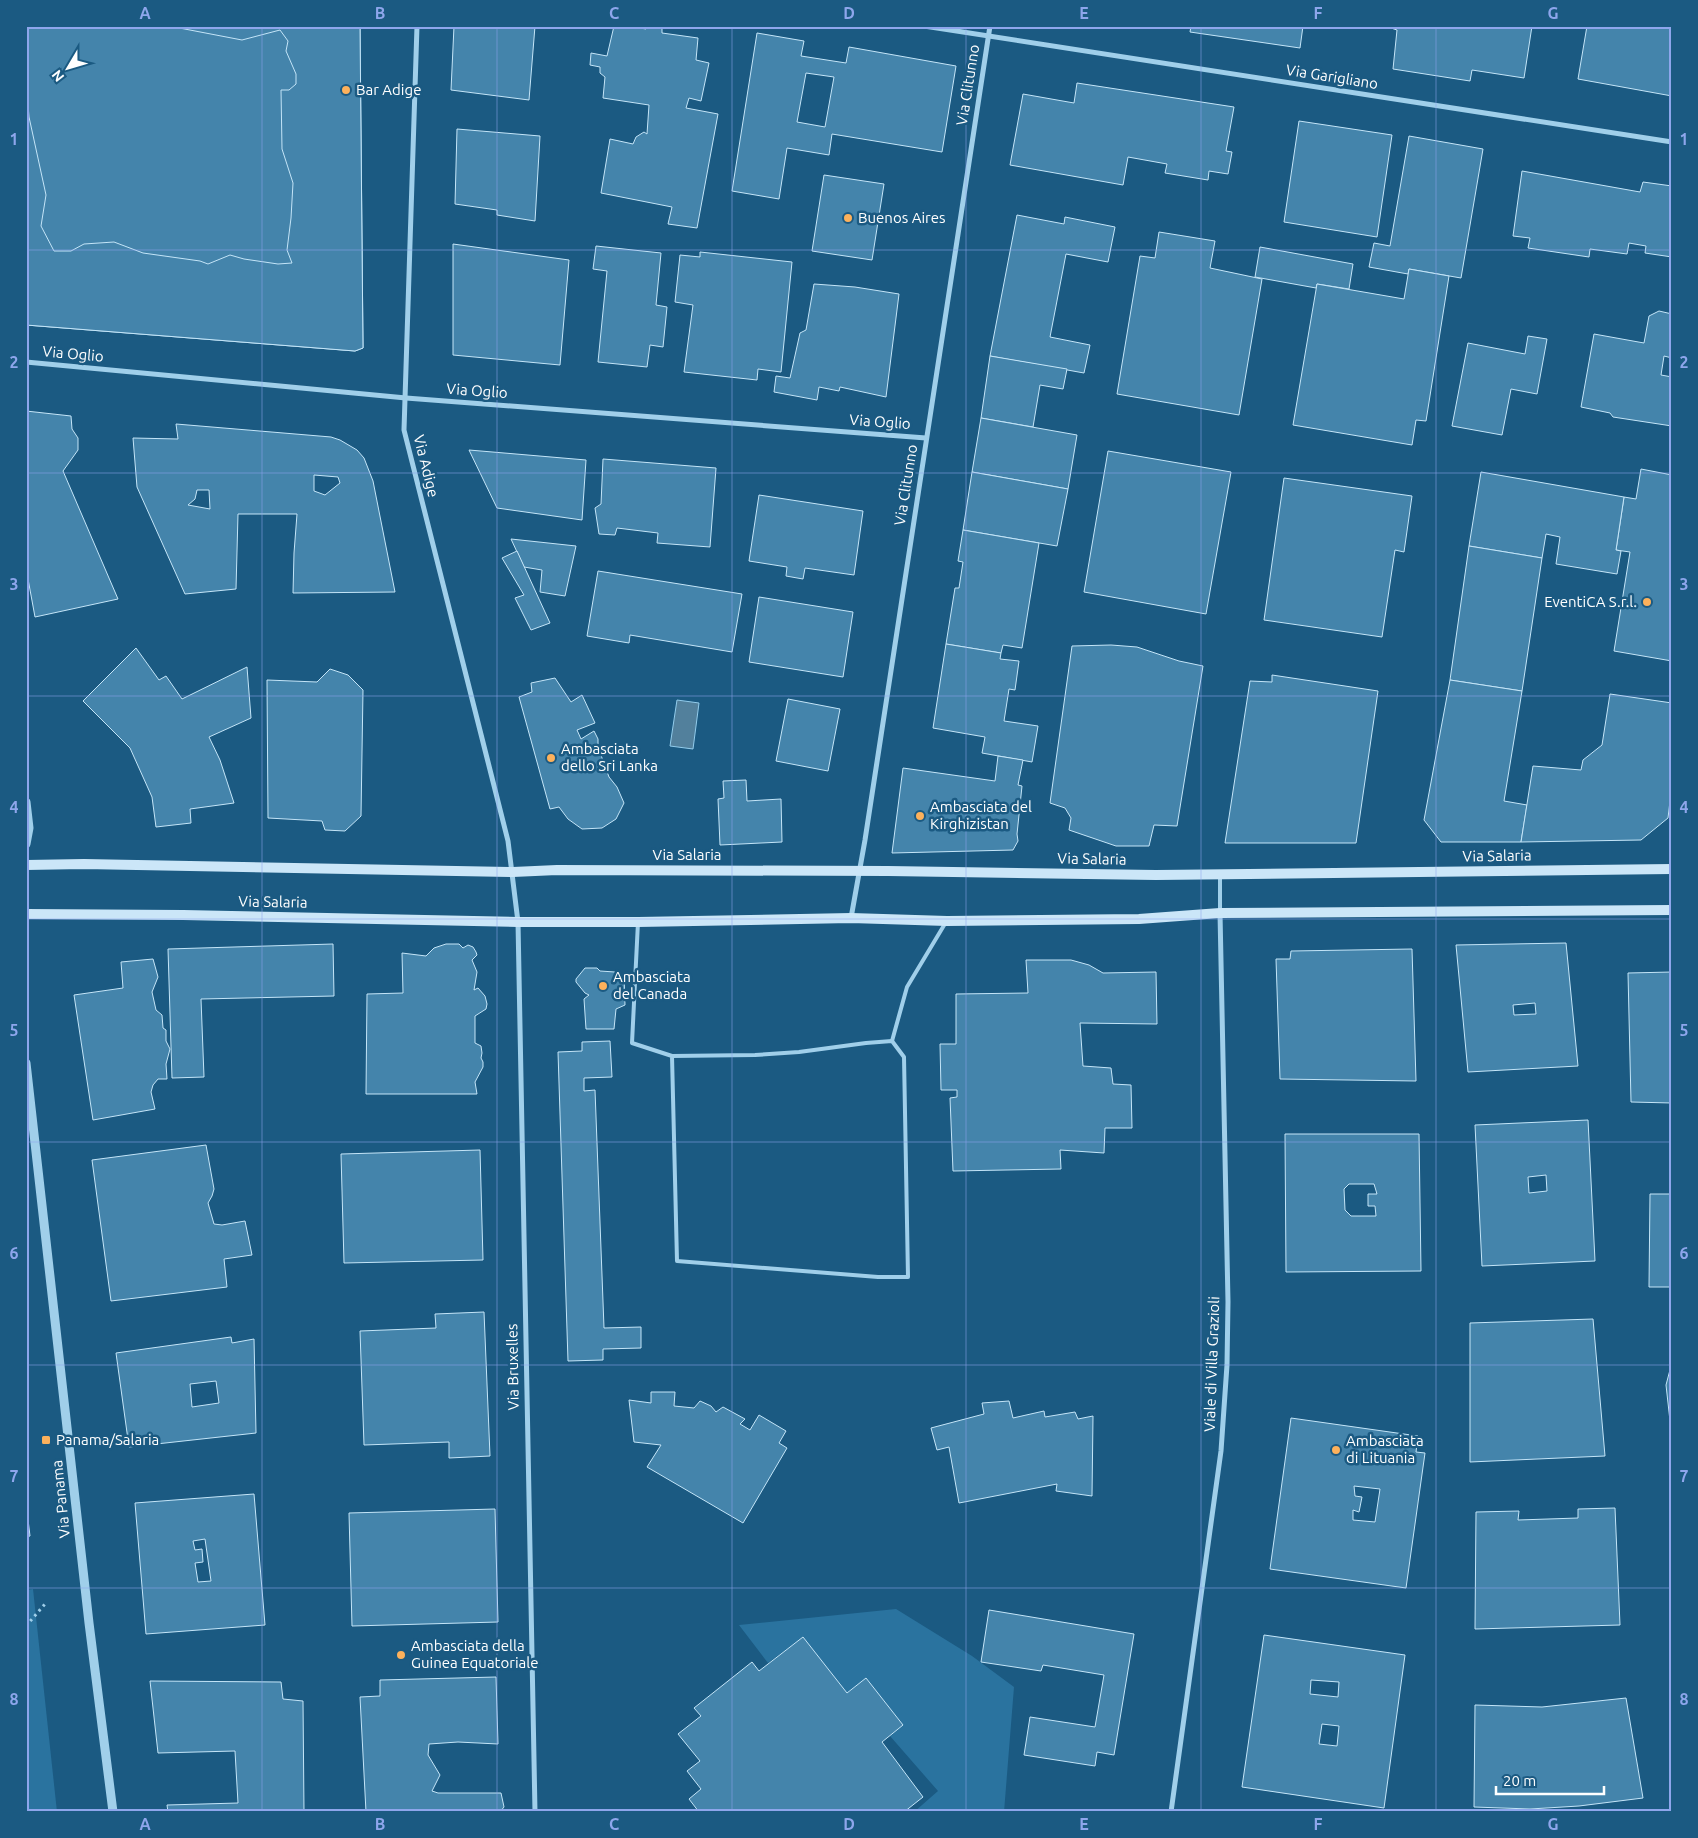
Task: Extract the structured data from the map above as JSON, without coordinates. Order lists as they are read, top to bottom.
{
  "streets": {
    "main road": ["Via Salaria"],
    "street": [
      "Via Garigliano",
      "Via Clitunno",
      "Via Oglio",
      "Via Adige",
      "Viale di Villa Grazioli",
      "Via Bruxelles",
      "Via Panama"
    ]
  },
  "crossings": [
    ["Via Garigliano", "Via Clitunno"],
    ["Via Clitunno", "Via Oglio"],
    ["Via Clitunno", "Via Salaria"],
    ["Via Oglio", "Via Adige"],
    ["Via Adige", "Via Salaria"],
    ["Via Salaria", "Viale di Villa Grazioli"],
    ["Via Salaria", "Via Bruxelles"]
  ],
  "places": {
    "other": [
      "Bar Adige",
      "Buenos Aires",
      "EventiCA S.r.l.",
      "Ambasciata dello Sri Lanka",
      "Ambasciata del Kirghizistan",
      "Ambasciata del Canada",
      "Ambasciata di Lituania",
      "Ambasciata della Guinea Equatoriale"
    ],
    "transit": ["Panama/Salaria"]
  },
  "scale_bar": "20 m",
  "north": "bottom left",
  "grid": {
    "columns": [
      "A",
      "B",
      "C",
      "D",
      "E",
      "F",
      "G"
    ],
    "rows": [
      "1",
      "2",
      "3",
      "4",
      "5",
      "6",
      "7",
      "8"
    ]
  }
}
